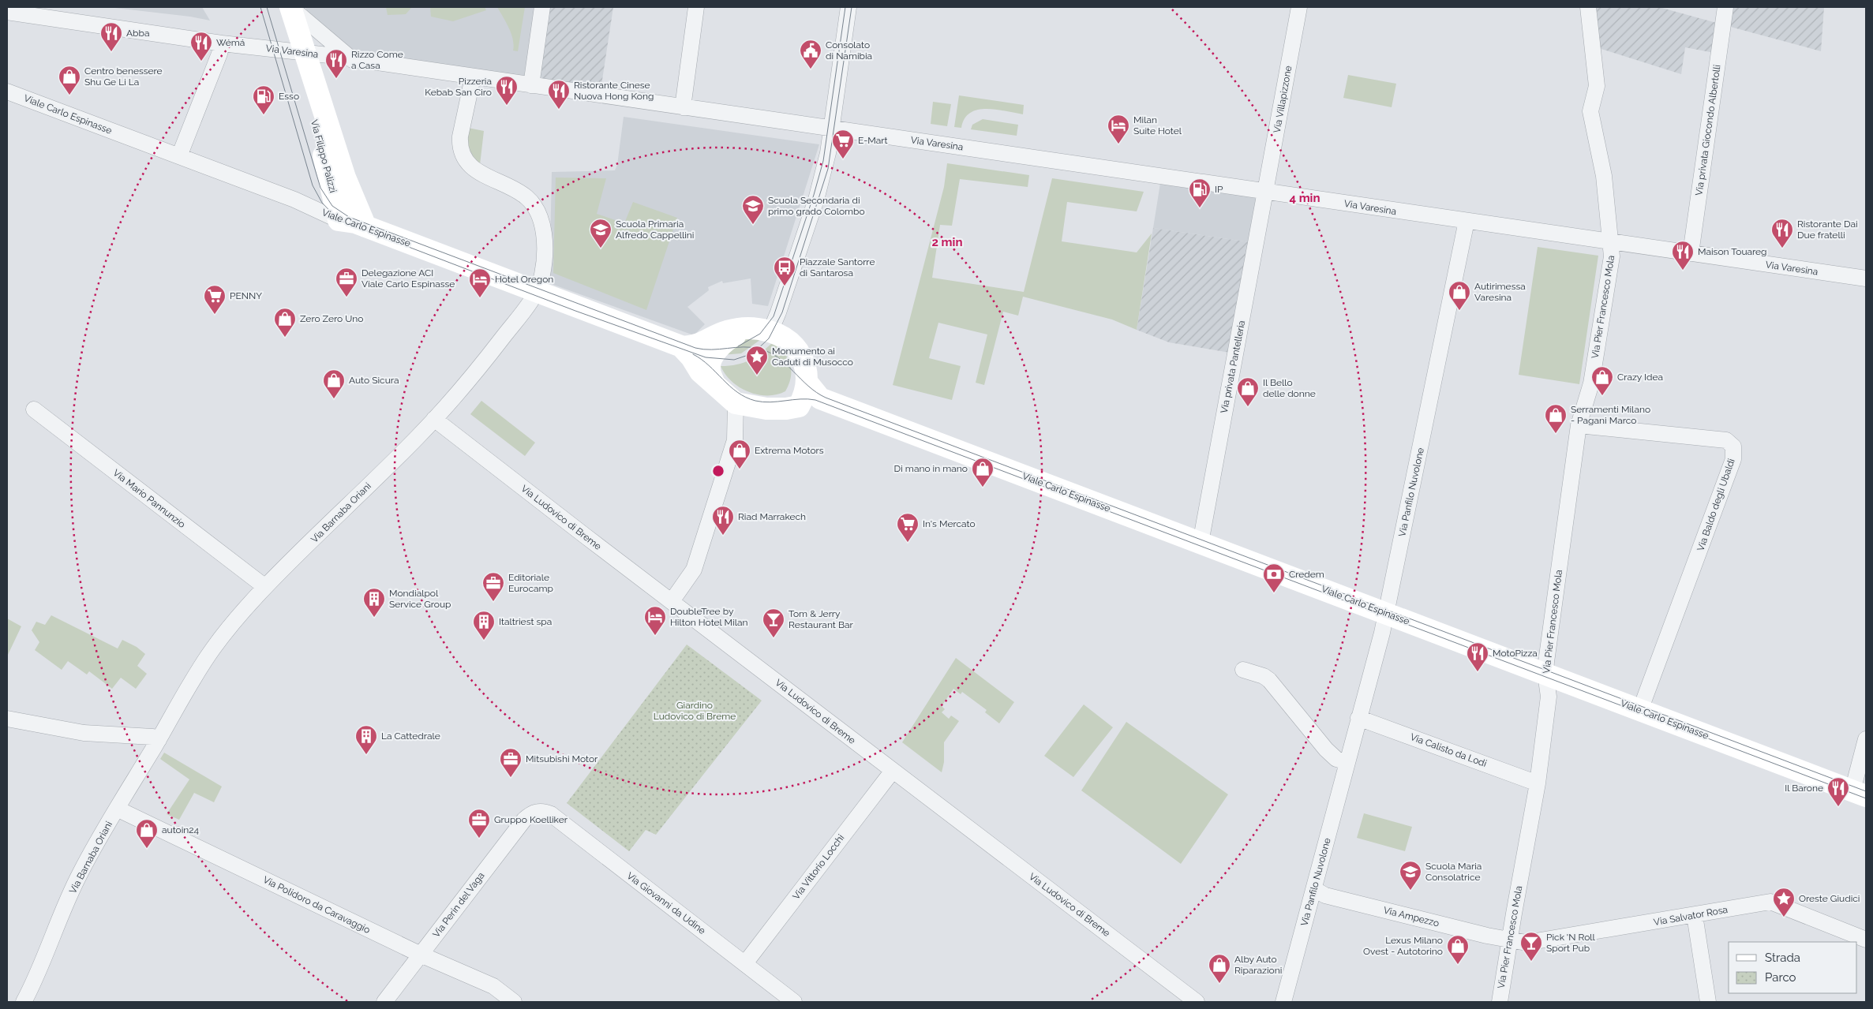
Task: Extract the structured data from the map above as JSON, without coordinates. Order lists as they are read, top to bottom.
{
  "streets": {
    "street": [
      "Via Varesina",
      "Via Villapizzone",
      "Viale Carlo Espinasse",
      "Via privata Giocondo Albertolli",
      "Via Filippo Palizzi",
      "Via Pier Francesco Mola",
      "Via privata Pantelleria",
      "Via Panfilo Nuvolone",
      "Via Mario Pannunzio",
      "Via Baldo degli Ubaldi",
      "Via Barnaba Oriani",
      "Via Ludovico di Breme",
      "Via Calisto da Lodi",
      "Via Vittorio Locchi",
      "Via Giovanni da Udine",
      "Via Polidoro da Caravaggio",
      "Via Perin del Vaga",
      "Via Salvator Rosa",
      "Via Ampezzo"
    ]
  },
  "crossings": [
    ["Via Varesina", "Via Villapizzone"],
    ["Via Varesina", "Via privata Giocondo Albertolli"],
    ["Via Varesina", "Via Filippo Palizzi"],
    ["Via Varesina", "Via Pier Francesco Mola"],
    ["Via Varesina", "Via privata Pantelleria"],
    ["Via Varesina", "Via Panfilo Nuvolone"],
    ["Via Varesina", "Via Barnaba Oriani"],
    ["Via Villapizzone", "Via privata Pantelleria"],
    ["Viale Carlo Espinasse", "Via Filippo Palizzi"],
    ["Viale Carlo Espinasse", "Via Pier Francesco Mola"],
    ["Viale Carlo Espinasse", "Via privata Pantelleria"],
    ["Viale Carlo Espinasse", "Via Panfilo Nuvolone"],
    ["Viale Carlo Espinasse", "Via Baldo degli Ubaldi"],
    ["Viale Carlo Espinasse", "Via Barnaba Oriani"],
    ["Via Pier Francesco Mola", "Via Baldo degli Ubaldi"],
    ["Via Pier Francesco Mola", "Via Calisto da Lodi"],
    ["Via Pier Francesco Mola", "Via Salvator Rosa"],
    ["Via Pier Francesco Mola", "Via Ampezzo"],
    ["Via Panfilo Nuvolone", "Via Calisto da Lodi"],
    ["Via Panfilo Nuvolone", "Via Ampezzo"],
    ["Via Mario Pannunzio", "Via Barnaba Oriani"],
    ["Via Barnaba Oriani", "Via Ludovico di Breme"],
    ["Via Barnaba Oriani", "Via Polidoro da Caravaggio"],
    ["Via Ludovico di Breme", "Via Vittorio Locchi"],
    ["Via Vittorio Locchi", "Via Giovanni da Udine"],
    ["Via Giovanni da Udine", "Via Perin del Vaga"],
    ["Via Polidoro da Caravaggio", "Via Perin del Vaga"],
    ["Via Salvator Rosa", "Via Ampezzo"]
  ],
  "parks": ["Giardino Ludovico di Breme"],
  "places": {
    "restaurant": [
      "Abba",
      "Wémá",
      "Rizzo Come a Casa",
      "Pizzeria Kebab San Ciro",
      "Ristorante Cinese Nuova Hong Kong",
      "Ristorante Dai Due fratelli",
      "Maison Touareg",
      "Riad Marrakech",
      "MotoPizza",
      "Il Barone"
    ],
    "public building": ["Consolato di Namibia"],
    "shop": [
      "Centro benessere Shu Ge Li La",
      "Autirimessa Varesina",
      "Zero Zero Uno",
      "Crazy Idea",
      "Auto Sicura",
      "Il Bello delle donne",
      "Serramenti Milano - Pagani Marco",
      "Extrema Motors",
      "Di mano in mano",
      "autoin24",
      "Lexus Milano Ovest - Autotorino",
      "Alby Auto Riparazioni"
    ],
    "fuel station": ["Esso", "IP"],
    "hotel": ["Milan Suite Hotel", "Hotel Oregon", "DoubleTree by Hilton Hotel Milan"],
    "supermarket": ["E-Mart", "PENNY", "In's Mercato"],
    "school or university": ["Scuola Secondaria di primo grado Colombo", "Scuola Primaria Alfredo Cappellini", "Scuola Maria Consolatrice"],
    "bus stop": ["Piazzale Santorre di Santarosa"],
    "office": [
      "Delegazione ACI Viale Carlo Espinasse",
      "Editoriale Eurocamp",
      "Mitsubishi Motor",
      "Gruppo Koelliker"
    ],
    "place": ["Monumento ai Caduti di Musocco", "Oreste Giudici"],
    "bank": ["Credem"],
    "building": ["Mondialpol Service Group", "Italtriest spa", "La Cattedrale"],
    "bar": ["Tom & Jerry Restaurant Bar", "Pick 'N Roll Sport Pub"]
  },
  "legend": ["Strada", "Parco"],
  "rings": ["4 min", "2 min"]
}
